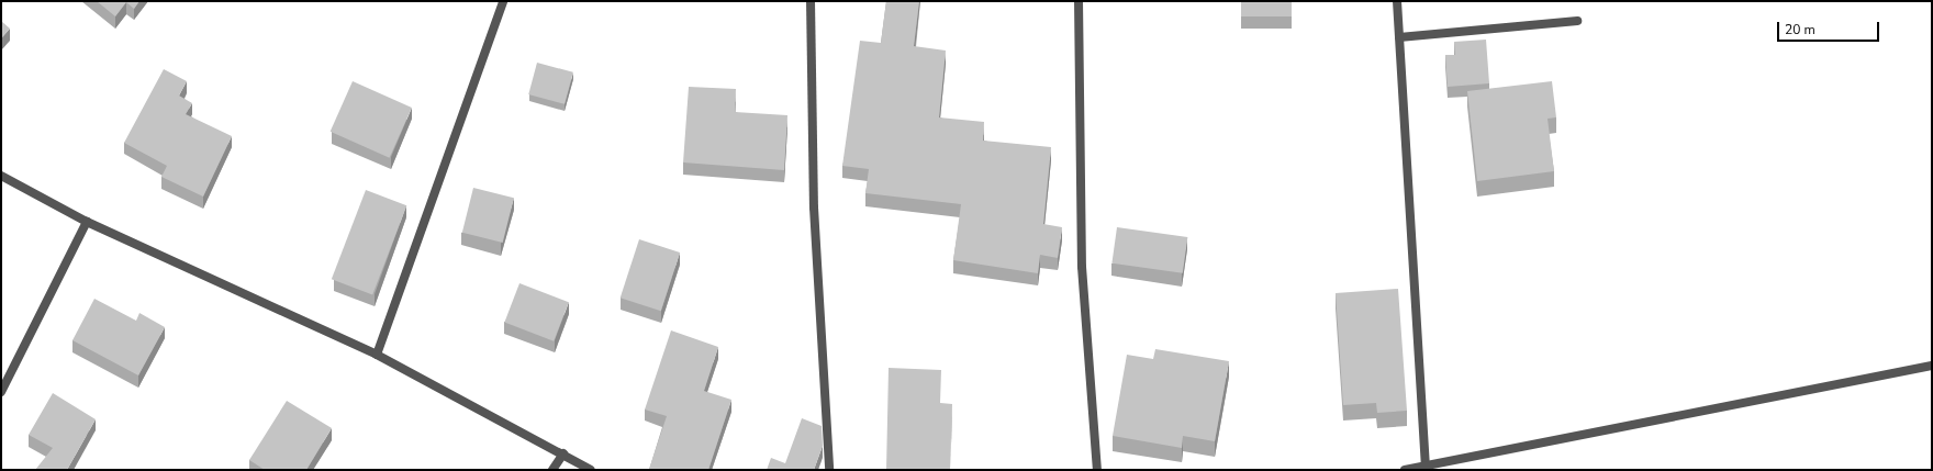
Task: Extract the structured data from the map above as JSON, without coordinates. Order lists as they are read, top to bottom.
{
  "scale_bar": "20 m"
}
